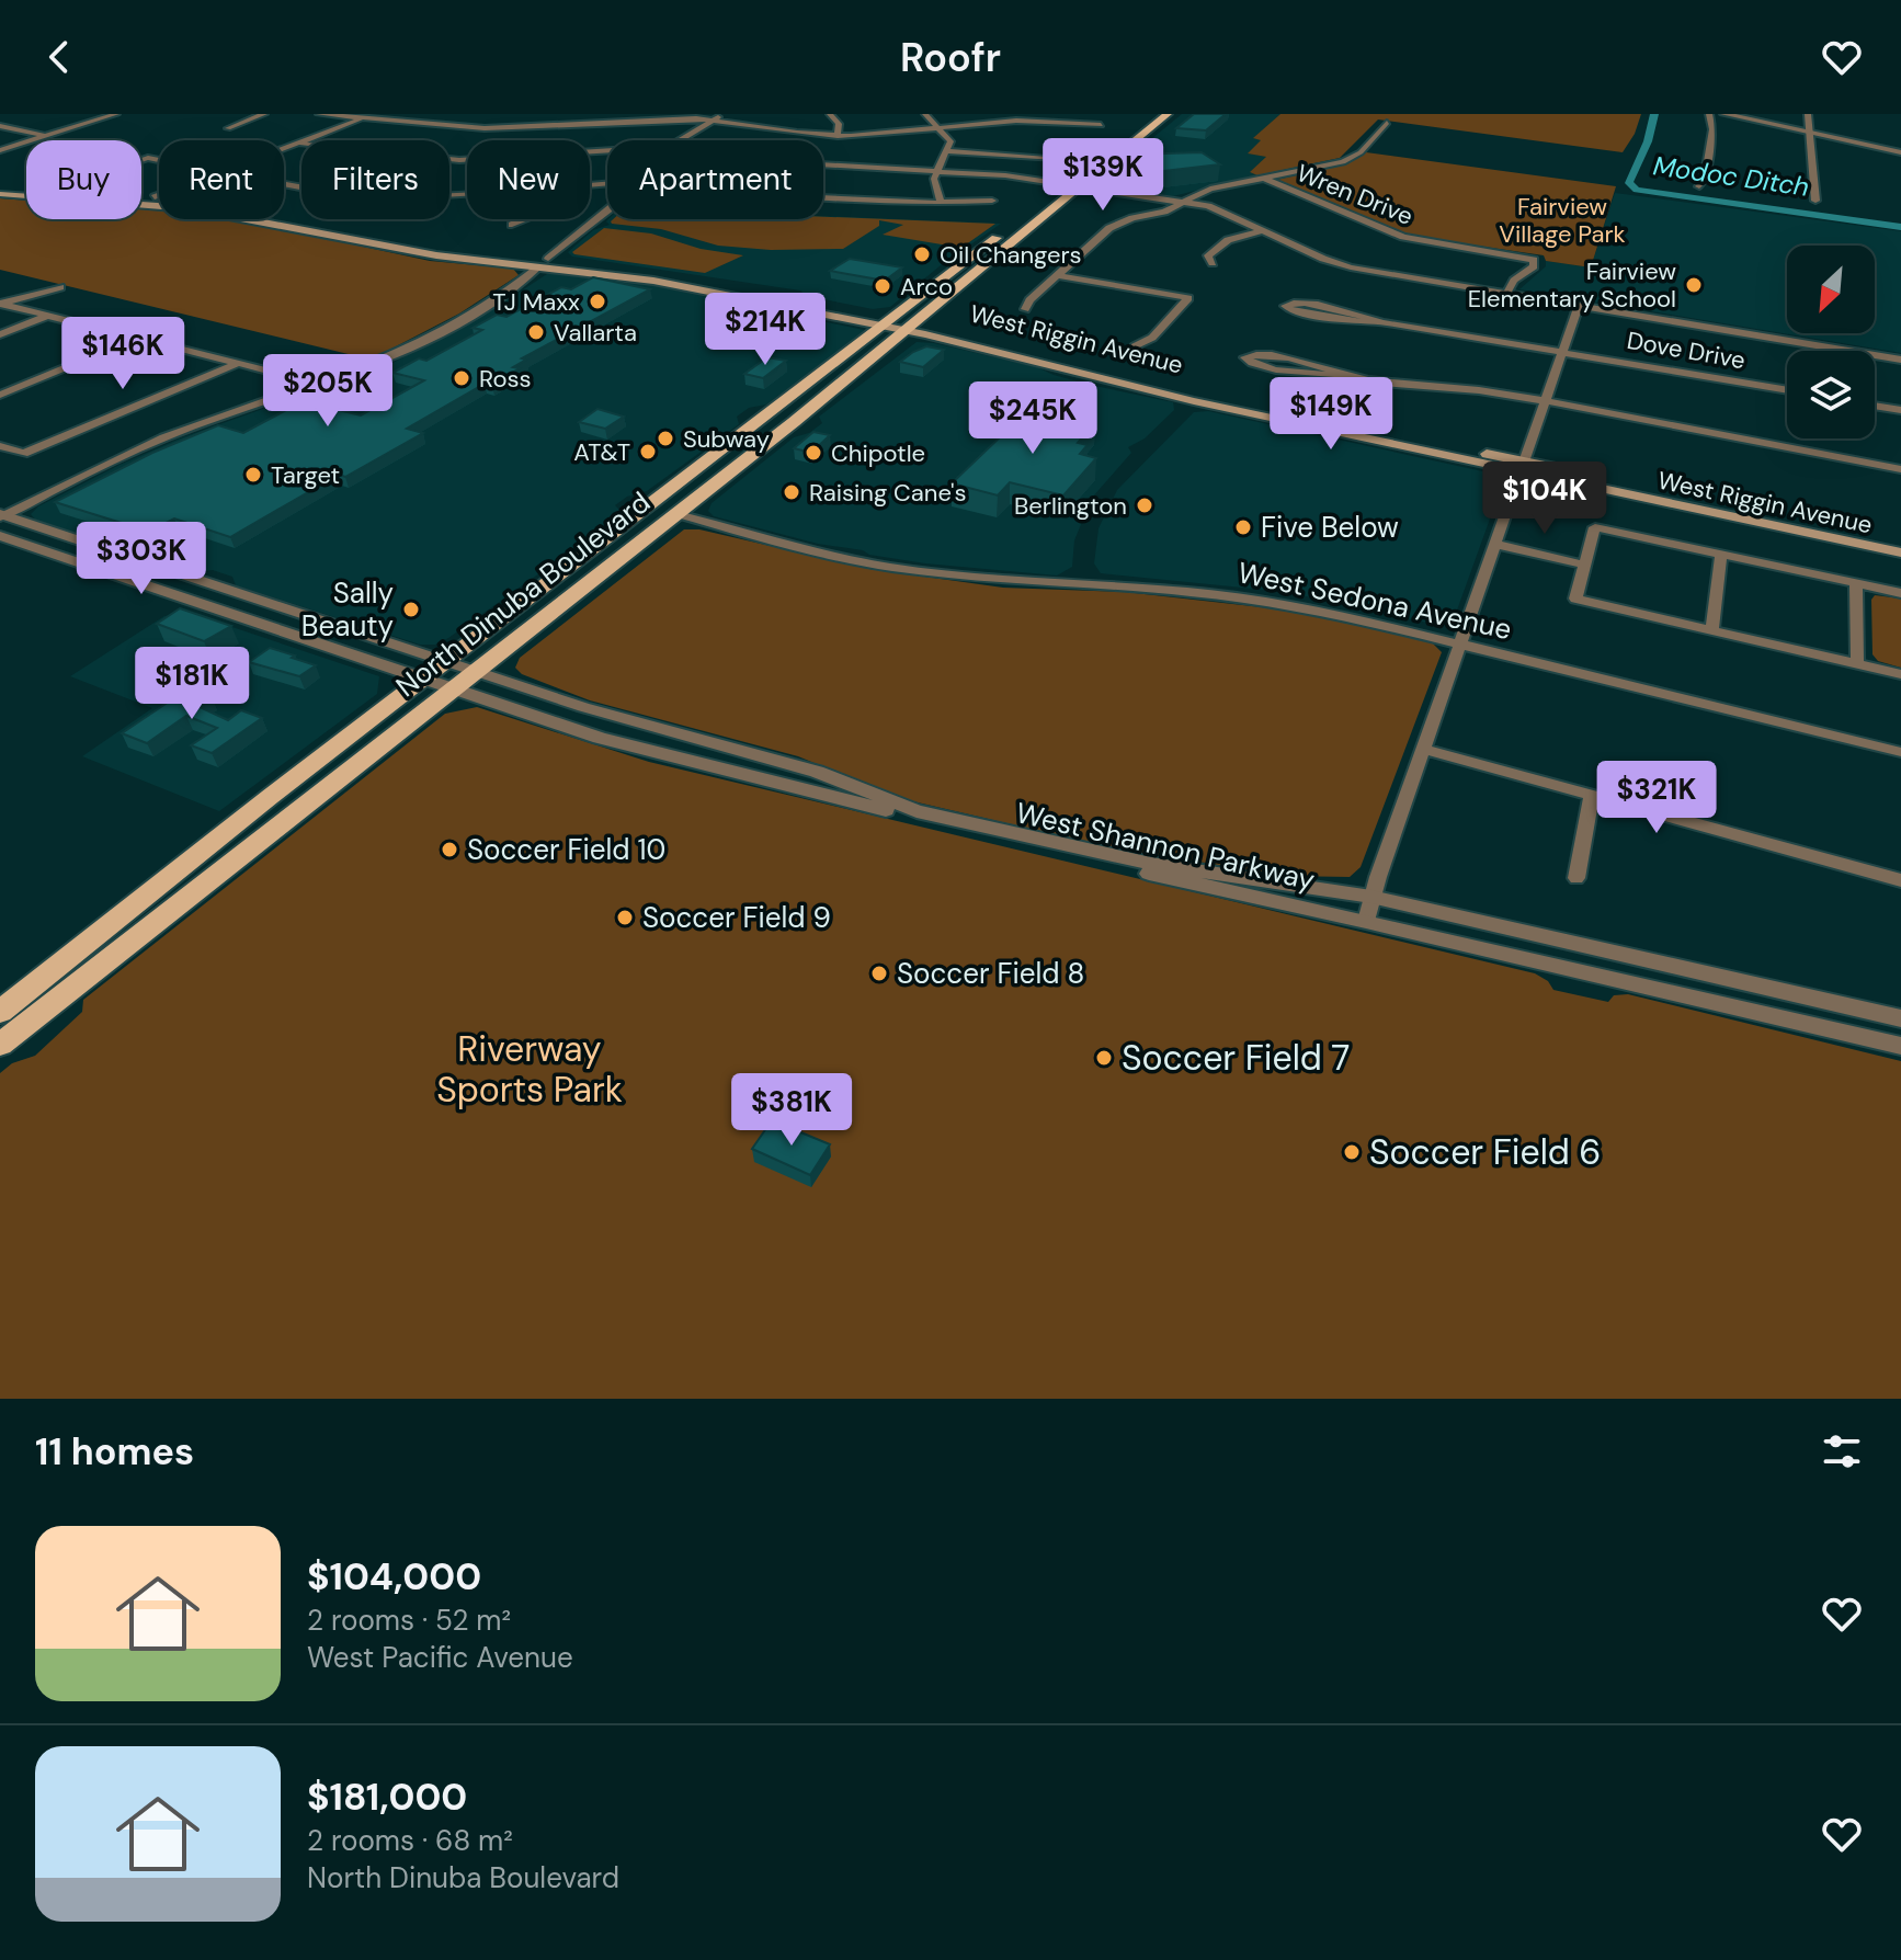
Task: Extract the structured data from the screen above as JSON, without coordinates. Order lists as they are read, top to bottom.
{
  "streets": {
    "main road": ["West Riggin Avenue", "North Dinuba Boulevard"],
    "street": [
      "Wren Drive",
      "Dove Drive",
      "West Sedona Avenue",
      "West Shannon Parkway"
    ]
  },
  "crossings": [
    ["West Riggin Avenue", "North Dinuba Boulevard"],
    ["North Dinuba Boulevard", "West Sedona Avenue"],
    ["North Dinuba Boulevard", "West Shannon Parkway"]
  ],
  "water": ["Modoc Ditch"],
  "parks": ["Fairview Village Park", "Riverway Sports Park"],
  "places": [
    "Oil Changers",
    "Fairview Elementary School",
    "Arco",
    "TJ Maxx",
    "Vallarta",
    "Ross",
    "Subway",
    "AT&T",
    "Chipotle",
    "Target",
    "Raising Cane's",
    "Berlington",
    "Five Below",
    "Sally Beauty",
    "Soccer Field 10",
    "Soccer Field 9",
    "Soccer Field 8",
    "Soccer Field 7",
    "Soccer Field 6"
  ],
  "north": "bottom left",
  "page": {
    "header": "Roofr",
    "price": [
      "$139K",
      "$214K",
      "$146K",
      "$205K",
      "$149K",
      "$245K",
      "$104K",
      "$303K",
      "$181K",
      "$321K",
      "$381K"
    ],
    "chip": [
      "Buy",
      "Rent",
      "Filters",
      "New",
      "Apartment"
    ],
    "heading": "11 homes",
    "list": [
      {
        "name": "$104,000",
        "note": "2 rooms · 52 m² · West Pacific Avenue"
      },
      {
        "name": "$181,000",
        "note": "2 rooms · 68 m² · North Dinuba Boulevard"
      }
    ]
  }
}
